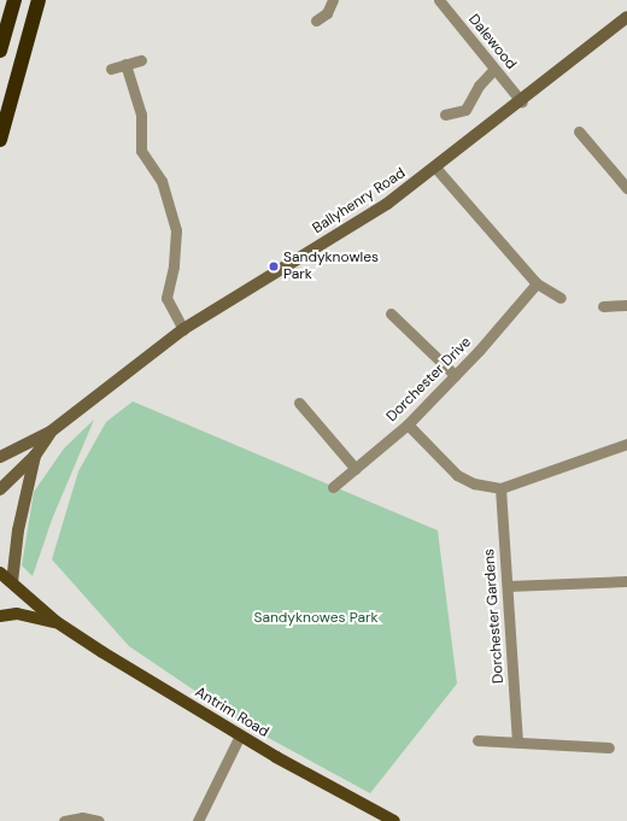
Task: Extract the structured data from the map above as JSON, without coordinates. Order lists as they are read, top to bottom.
{
  "streets": {
    "main road": ["Ballyhenry Road", "Antrim Road"],
    "street": ["Dalewood", "Dorchester Drive", "Dorchester Gardens"]
  },
  "crossings": [
    ["Dalewood", "Ballyhenry Road"]
  ],
  "parks": ["Sandyknowes Park"],
  "places": ["Sandyknowles Park"]
}
